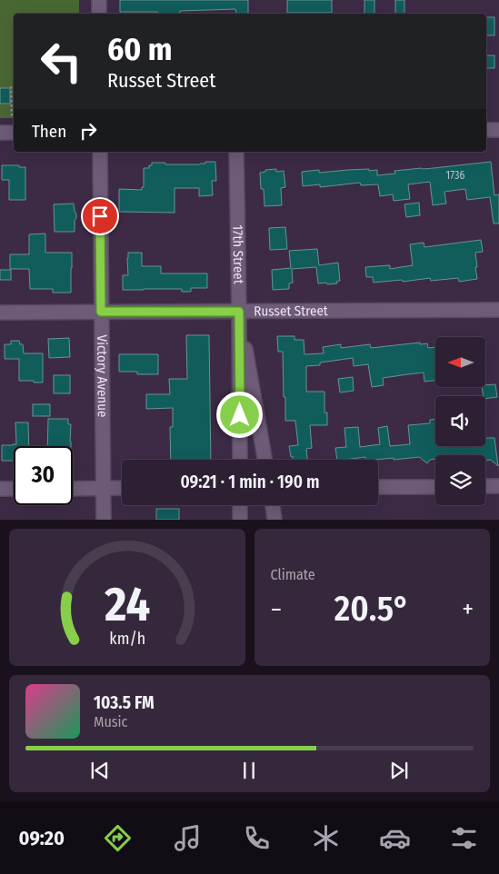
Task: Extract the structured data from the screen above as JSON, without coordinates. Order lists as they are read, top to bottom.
{
  "streets": {
    "street": ["17th Street", "Russet Street", "Victory Avenue"]
  },
  "crossings": [
    ["17th Street", "Russet Street"],
    ["Russet Street", "Victory Avenue"]
  ],
  "house_numbers": ["1736"],
  "north": "left",
  "page": {
    "turn": ["60 m", "Russet Street"],
    "then": "Then",
    "limit": "30",
    "trip": "09:21 · 1 min · 190 m",
    "tile": "Climate",
    "heat": ["−", "20.5°", "+"],
    "song": ["103.5 FM", "Music"],
    "tabs": "09:20",
    "gauge": ["24", "km/h"]
  }
}
